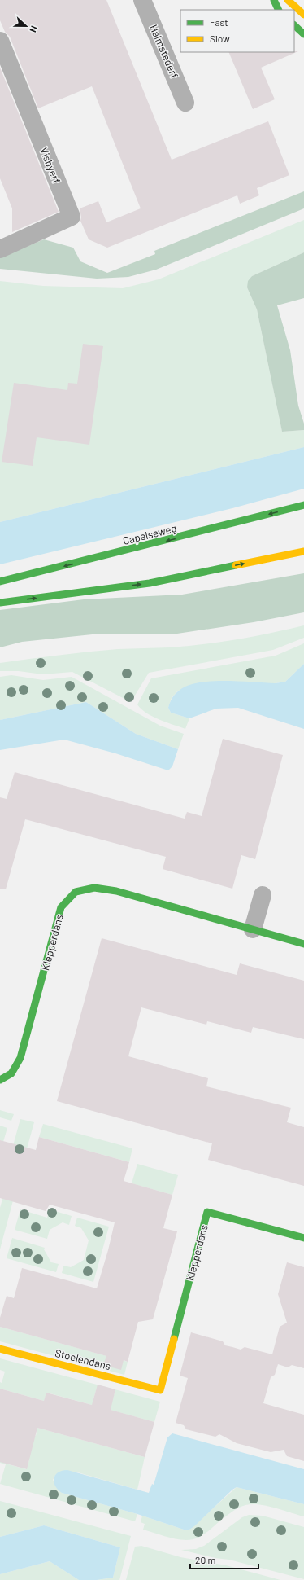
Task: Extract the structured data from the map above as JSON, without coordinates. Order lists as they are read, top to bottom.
{
  "streets": {
    "street": [
      "Halmstederf",
      "Visbyerf",
      "Capelseweg",
      "Klepperdans",
      "Stoelendans"
    ]
  },
  "crossings": [
    ["Klepperdans", "Stoelendans"]
  ],
  "legend": ["Fast", "Slow"],
  "scale_bar": "20 m",
  "north": "right"
}
